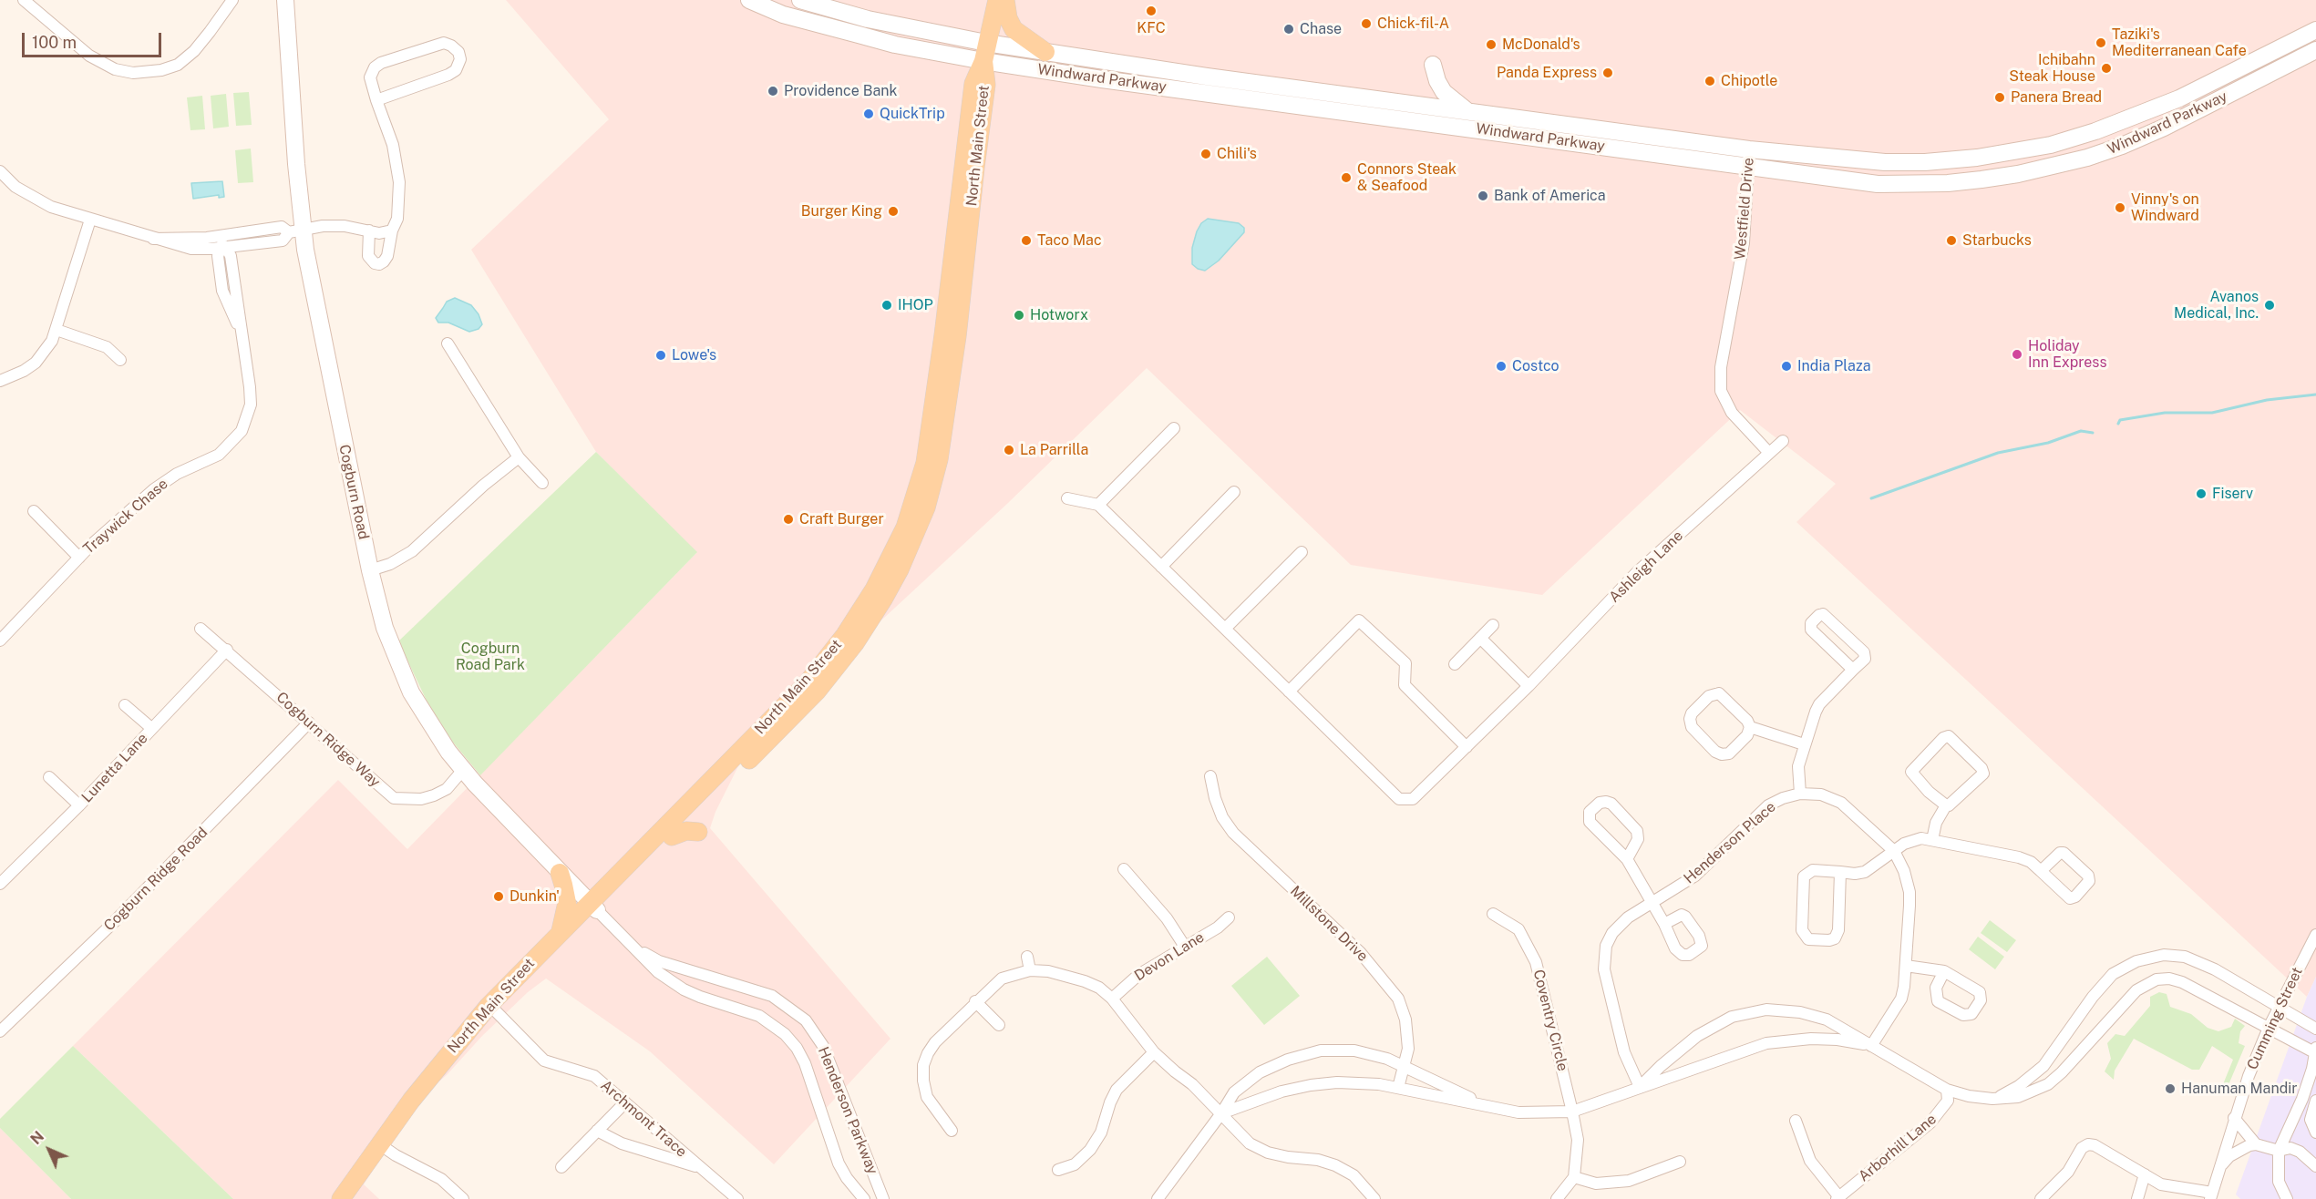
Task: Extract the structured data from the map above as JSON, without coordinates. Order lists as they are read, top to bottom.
{
  "streets": {
    "main road": ["Windward Parkway", "North Main Street", "Cogburn Road"],
    "street": [
      "Westfield Drive",
      "Traywick Chase",
      "Ashleigh Lane",
      "Cogburn Ridge Way",
      "Lunetta Lane",
      "Henderson Place",
      "Cogburn Ridge Road",
      "Millstone Drive",
      "Devon Lane",
      "Cumming Street",
      "Coventry Circle",
      "Henderson Parkway",
      "Archmont Trace",
      "Arborhill Lane"
    ]
  },
  "crossings": [
    ["Windward Parkway", "North Main Street"],
    ["Windward Parkway", "Westfield Drive"],
    ["North Main Street", "Cogburn Road"],
    ["North Main Street", "Henderson Parkway"],
    ["North Main Street", "Archmont Trace"],
    ["Westfield Drive", "Ashleigh Lane"],
    ["Cogburn Road", "Cogburn Ridge Way"],
    ["Cogburn Road", "Henderson Parkway"],
    ["Cogburn Ridge Way", "Lunetta Lane"],
    ["Cogburn Ridge Way", "Cogburn Ridge Road"]
  ],
  "parks": ["Cogburn Road Park"],
  "places": [
    "KFC",
    "Chick-fil-A",
    "Chase",
    "Taziki's Mediterranean Cafe",
    "McDonald's",
    "Ichibahn Steak House",
    "Panda Express",
    "Chipotle",
    "Providence Bank",
    "Panera Bread",
    "QuickTrip",
    "Chili's",
    "Connors Steak & Seafood",
    "Bank of America",
    "Vinny's on Windward",
    "Burger King",
    "Taco Mac",
    "Starbucks",
    "IHOP",
    "Avanos Medical, Inc.",
    "Hotworx",
    "Holiday Inn Express",
    "Lowe's",
    "Costco",
    "India Plaza",
    "La Parrilla",
    "Fiserv",
    "Craft Burger",
    "Dunkin'",
    "Hanuman Mandir"
  ],
  "scale_bar": "100 m",
  "north": "top left"
}
